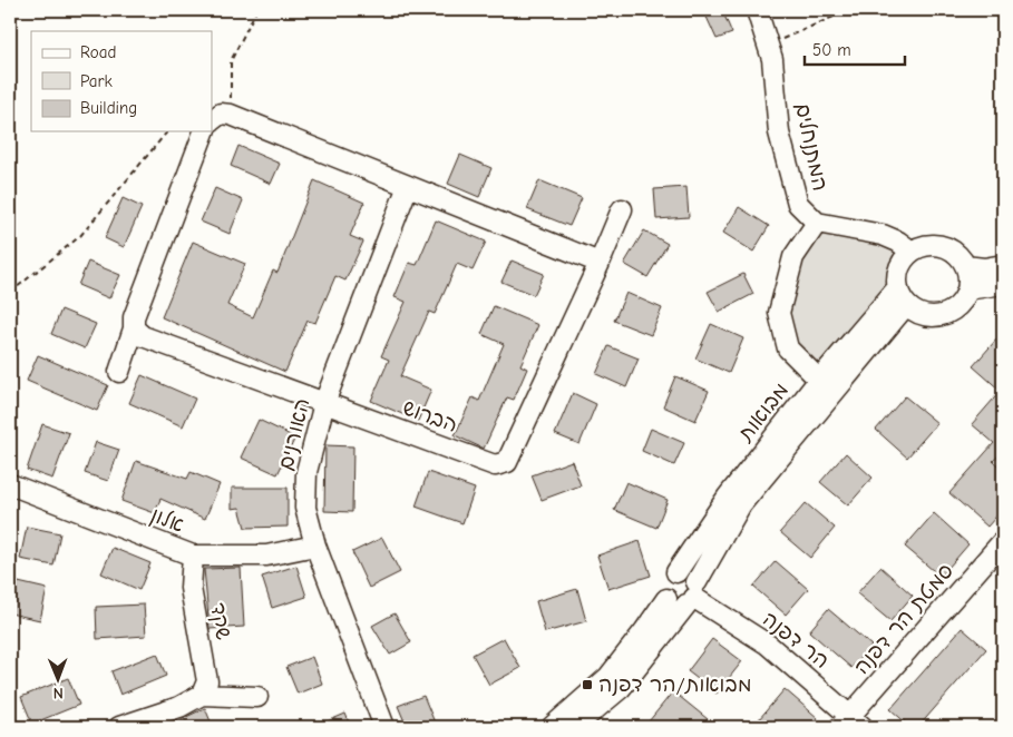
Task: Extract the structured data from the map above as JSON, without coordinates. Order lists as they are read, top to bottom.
{
  "streets": {
    "street": [
      "המתנחלים",
      "מבואות",
      "הברוש",
      "האורנים",
      "אלון",
      "סמטת הר דפנה",
      "שקד",
      "הר דפנה"
    ]
  },
  "crossings": [
    ["המתנחלים", "מבואות"],
    ["מבואות", "הר דפנה"],
    ["הברוש", "האורנים"],
    ["האורנים", "אלון"],
    ["אלון", "שקד"],
    ["סמטת הר דפנה", "הר דפנה"]
  ],
  "places": {
    "transit": ["מבואות/הר דפנה"]
  },
  "legend": ["Road", "Park", "Building"],
  "scale_bar": "50 m",
  "north": "bottom"
}
